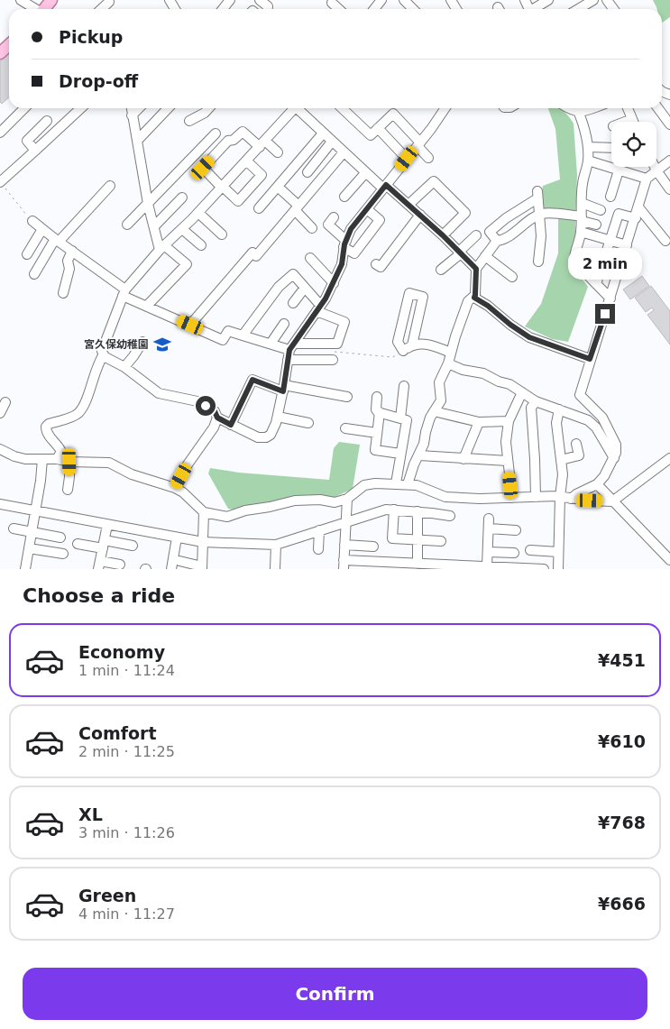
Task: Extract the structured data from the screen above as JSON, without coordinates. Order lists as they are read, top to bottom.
{
  "places": {
    "school or university": ["宮久保幼稚園"]
  },
  "page": {
    "banner": ["Pickup", "Drop-off"],
    "bubble": "2 min",
    "heading": "Choose a ride",
    "list": [
      {
        "name": "Economy",
        "note": "1 min · 11:24",
        "value": "¥451"
      },
      {
        "name": "Comfort",
        "note": "2 min · 11:25",
        "value": "¥610"
      },
      {
        "name": "XL",
        "note": "3 min · 11:26",
        "value": "¥768"
      },
      {
        "name": "Green",
        "note": "4 min · 11:27",
        "value": "¥666"
      }
    ],
    "buttons": "Confirm"
  }
}
